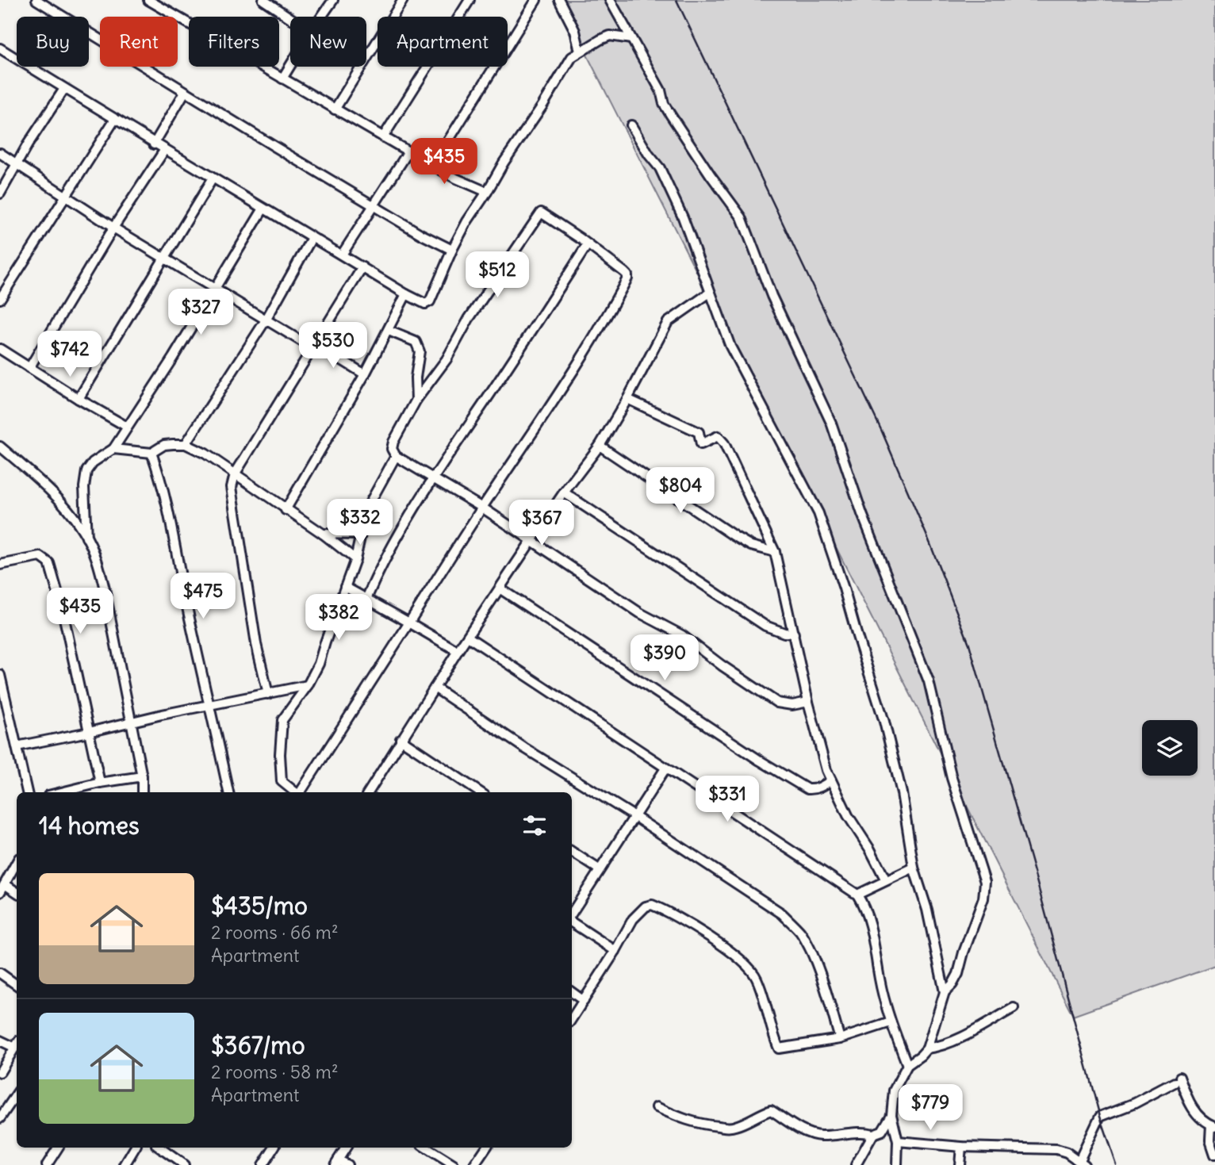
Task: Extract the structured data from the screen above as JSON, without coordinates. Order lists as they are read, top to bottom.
{
  "page": {
    "chip": [
      "Buy",
      "Rent",
      "Filters",
      "New",
      "Apartment"
    ],
    "price": [
      "$435",
      "$512",
      "$327",
      "$530",
      "$742",
      "$804",
      "$332",
      "$367",
      "$475",
      "$435",
      "$382",
      "$390",
      "$331",
      "$779"
    ],
    "heading": "14 homes",
    "list": [
      {
        "name": "$435/mo",
        "note": "2 rooms · 66 m² · Apartment"
      },
      {
        "name": "$367/mo",
        "note": "2 rooms · 58 m² · Apartment"
      }
    ]
  }
}
